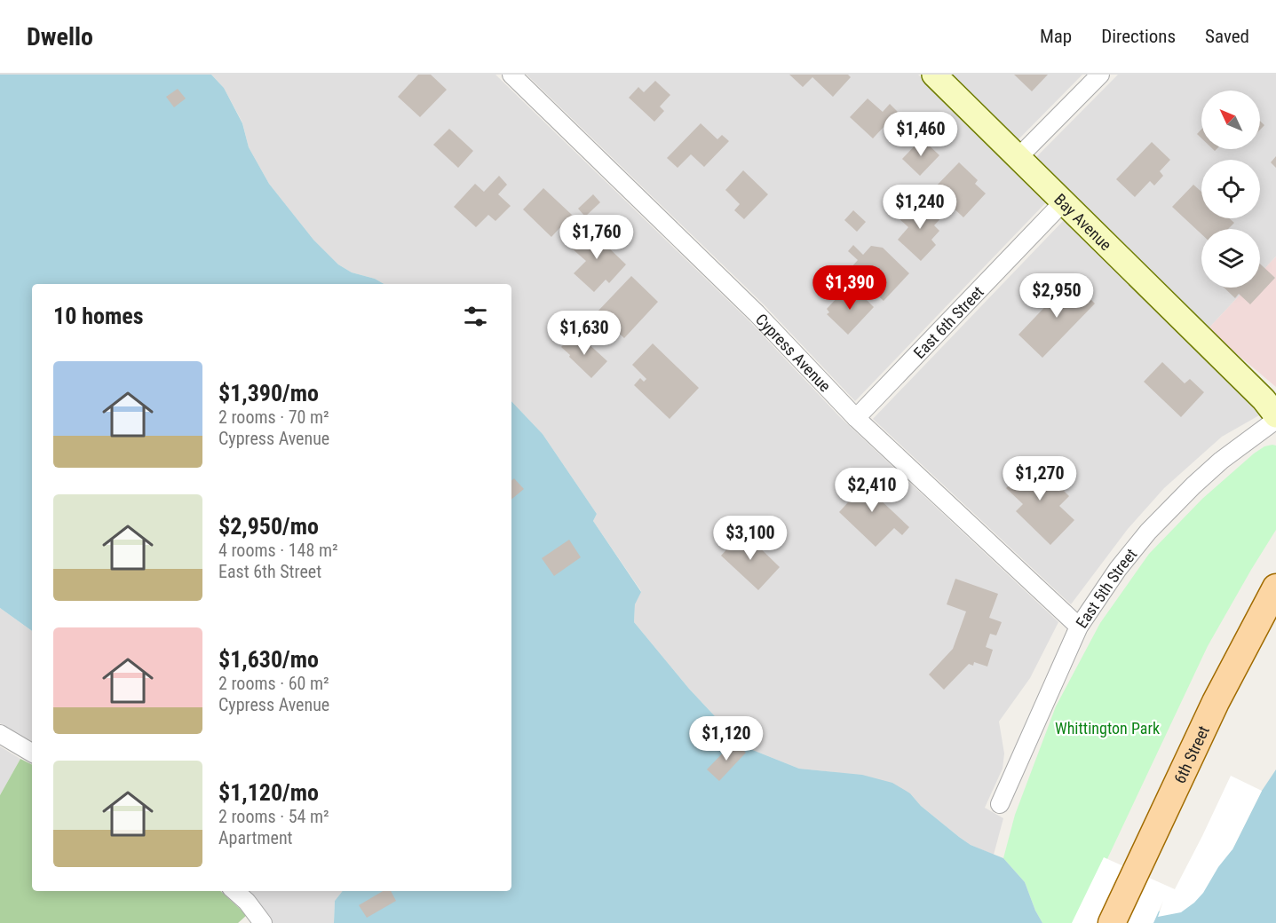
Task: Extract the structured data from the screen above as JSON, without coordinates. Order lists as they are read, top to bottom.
{
  "streets": {
    "main road": ["6th Street"],
    "street": [
      "Bay Avenue",
      "East 6th Street",
      "Cypress Avenue",
      "East 5th Street"
    ]
  },
  "crossings": [
    ["Bay Avenue", "East 6th Street"],
    ["East 6th Street", "Cypress Avenue"],
    ["Cypress Avenue", "East 5th Street"]
  ],
  "parks": ["Whittington Park"],
  "north": "top left",
  "page": {
    "header": "Dwello",
    "nav": ["Map", "Directions", "Saved"],
    "price": [
      "$1,460",
      "$1,240",
      "$1,760",
      "$1,390",
      "$2,950",
      "$1,630",
      "$1,270",
      "$2,410",
      "$3,100",
      "$1,120"
    ],
    "heading": "10 homes",
    "list": [
      {
        "name": "$1,390/mo",
        "note": "2 rooms · 70 m² · Cypress Avenue"
      },
      {
        "name": "$2,950/mo",
        "note": "4 rooms · 148 m² · East 6th Street"
      },
      {
        "name": "$1,630/mo",
        "note": "2 rooms · 60 m² · Cypress Avenue"
      },
      {
        "name": "$1,120/mo",
        "note": "2 rooms · 54 m² · Apartment"
      }
    ]
  }
}
